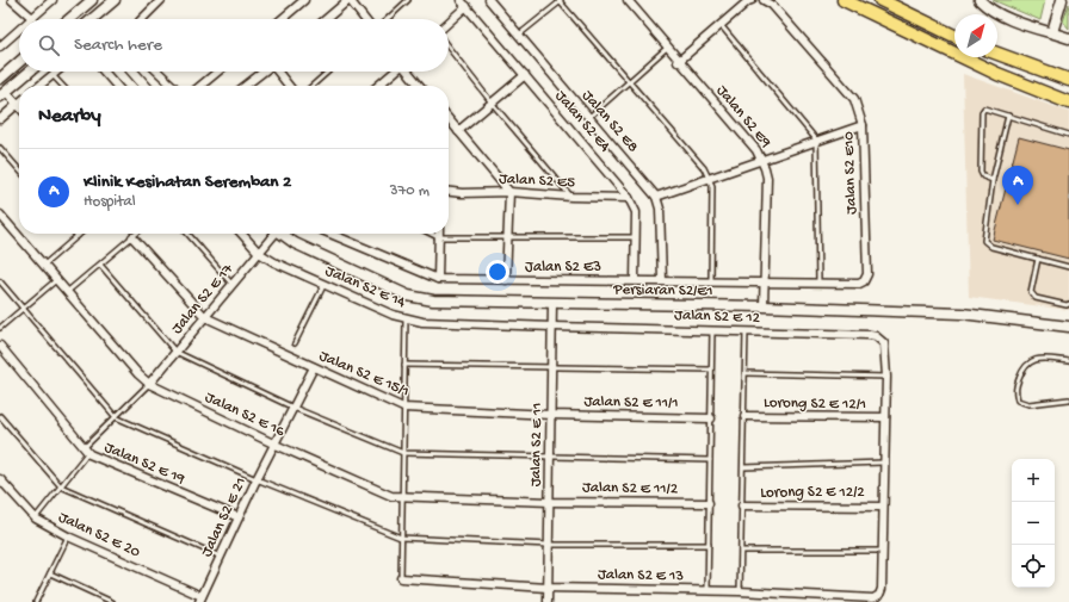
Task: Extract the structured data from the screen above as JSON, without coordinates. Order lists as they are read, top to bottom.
{
  "streets": {
    "street": [
      "Jalan S2 E9",
      "Jalan S2 E4",
      "Jalan S2 E8",
      "Jalan S2 E10",
      "Jalan S2 E5",
      "Jalan S2 E3",
      "Jalan S2 E 14",
      "Persiaran S2/E1",
      "Jalan S2 E 17",
      "Jalan S2 E 12",
      "Jalan S2 E 15/1",
      "Jalan S2 E 11/1",
      "Lorong S2 E 12/1",
      "Jalan S2 E 16",
      "Jalan S2 E 11",
      "Jalan S2 E 19",
      "Jalan S2 E 11/2",
      "Lorong S2 E 12/2",
      "Jalan S2 E 21",
      "Jalan S2 E 20",
      "Jalan S2 E 13"
    ]
  },
  "crossings": [
    ["Jalan S2 E9", "Jalan S2 E10"],
    ["Jalan S2 E9", "Jalan S2 E3"],
    ["Jalan S2 E9", "Persiaran S2/E1"],
    ["Jalan S2 E4", "Jalan S2 E5"],
    ["Jalan S2 E4", "Jalan S2 E3"],
    ["Jalan S2 E10", "Jalan S2 E3"],
    ["Jalan S2 E 14", "Jalan S2 E 17"],
    ["Jalan S2 E 14", "Jalan S2 E 12"],
    ["Jalan S2 E 14", "Jalan S2 E 11"],
    ["Persiaran S2/E1", "Jalan S2 E 11"],
    ["Jalan S2 E 17", "Jalan S2 E 15/1"],
    ["Jalan S2 E 17", "Jalan S2 E 16"],
    ["Jalan S2 E 12", "Jalan S2 E 11"],
    ["Jalan S2 E 15/1", "Jalan S2 E 11/1"],
    ["Jalan S2 E 15/1", "Jalan S2 E 11"],
    ["Jalan S2 E 15/1", "Jalan S2 E 21"],
    ["Jalan S2 E 11/1", "Jalan S2 E 11"],
    ["Jalan S2 E 16", "Jalan S2 E 11"],
    ["Jalan S2 E 16", "Jalan S2 E 11/2"],
    ["Jalan S2 E 16", "Jalan S2 E 21"],
    ["Jalan S2 E 11", "Jalan S2 E 11/2"],
    ["Jalan S2 E 11", "Jalan S2 E 13"],
    ["Jalan S2 E 19", "Jalan S2 E 21"],
    ["Jalan S2 E 21", "Jalan S2 E 20"]
  ],
  "north": "top right",
  "page": {
    "search": "Search here",
    "heading": "Nearby",
    "list": [
      {
        "mark": "A",
        "name": "Klinik Kesihatan Seremban 2",
        "note": "Hospital",
        "value": "370 m"
      }
    ],
    "pins": "A",
    "map_buttons": ["+", "−"]
  }
}
